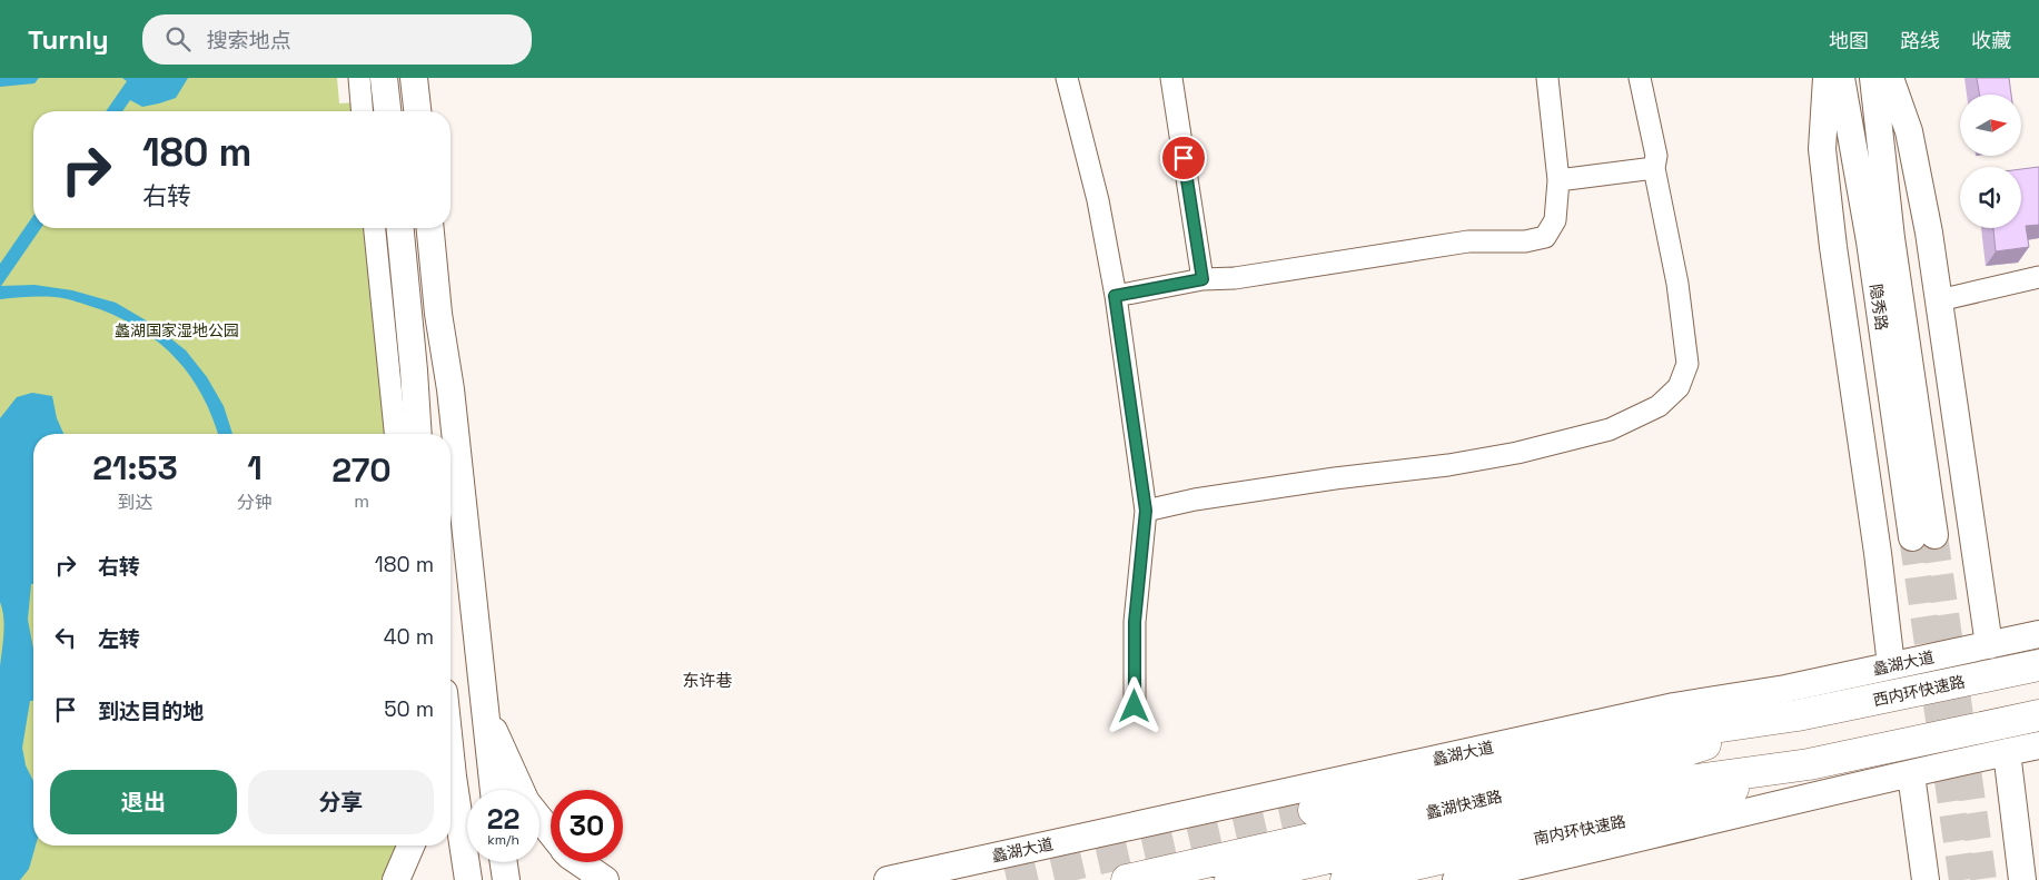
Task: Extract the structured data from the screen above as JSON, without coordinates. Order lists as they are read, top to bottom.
{
  "streets": {
    "highway": ["西内环快速路", "蠡湖快速路", "南内环快速路"],
    "main road": ["隐秀路", "蠡湖大道"]
  },
  "crossings": [
    ["西内环快速路", "蠡湖快速路"],
    ["蠡湖快速路", "南内环快速路"]
  ],
  "districts": ["东许巷"],
  "parks": ["蠡湖国家湿地公园"],
  "north": "right",
  "page": {
    "header": "Turnly",
    "search": "搜索地点",
    "nav": ["地图", "路线", "收藏"],
    "turn": ["180 m", "右转"],
    "eta": [
      "21:53",
      "到达",
      "1",
      "分钟",
      "270",
      "m"
    ],
    "list": [
      {
        "name": "右转",
        "value": "180 m"
      },
      {
        "name": "左转",
        "value": "40 m"
      },
      {
        "name": "到达目的地",
        "value": "50 m"
      }
    ],
    "buttons": ["退出", "分享"],
    "speed": "22 km/h",
    "limit": "30"
  }
}
